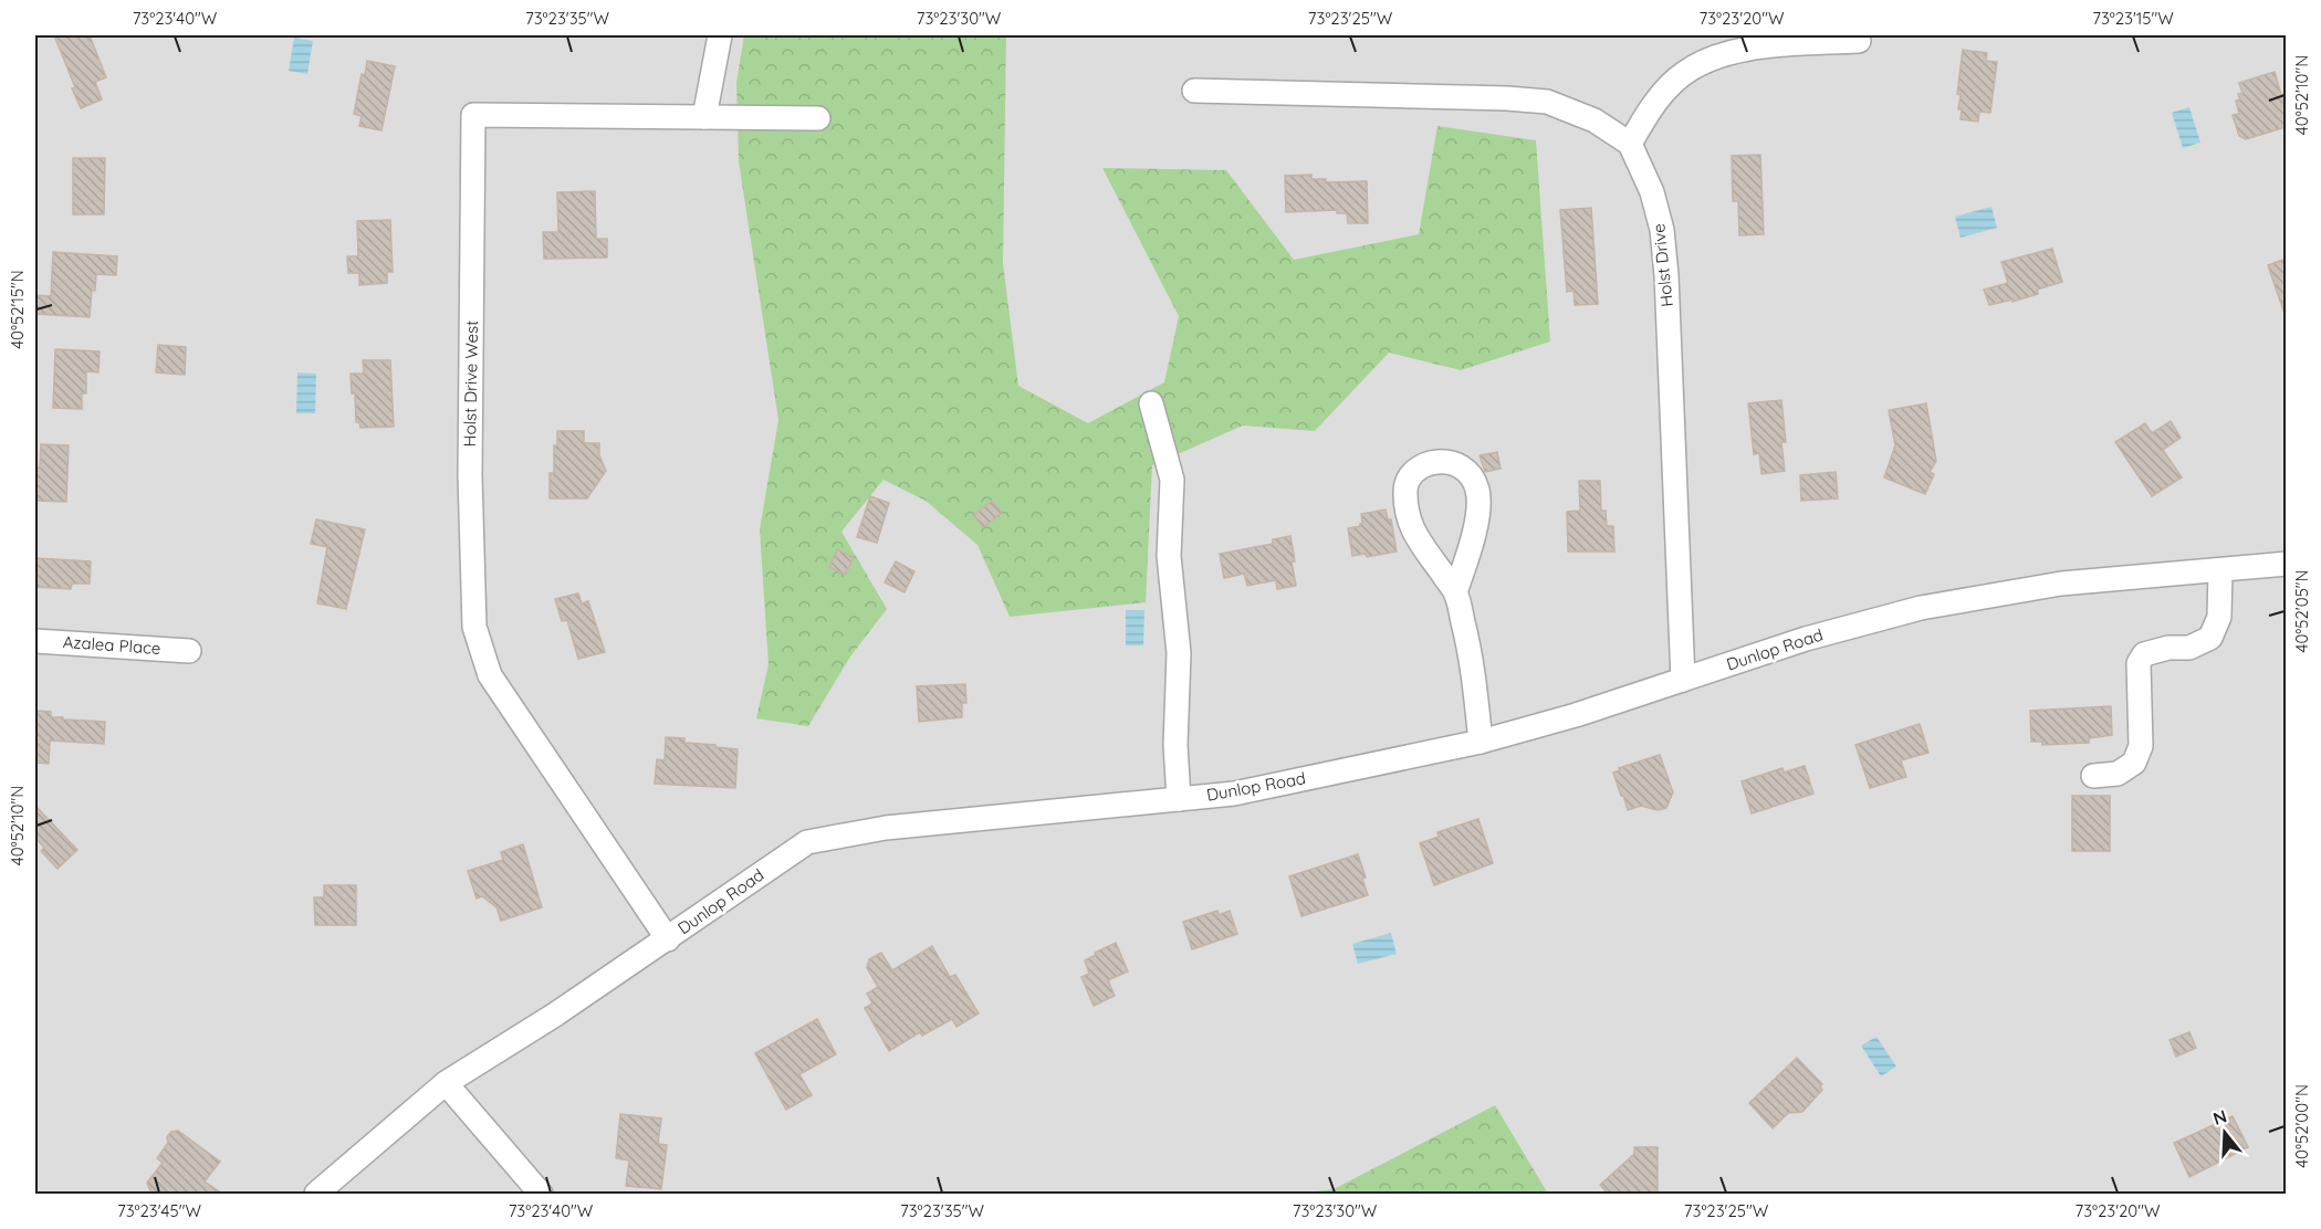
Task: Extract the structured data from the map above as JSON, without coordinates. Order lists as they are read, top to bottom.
{
  "streets": {
    "street": [
      "Holst Drive",
      "Holst Drive West",
      "Azalea Place",
      "Dunlop Road"
    ]
  },
  "crossings": [
    ["Holst Drive", "Dunlop Road"],
    ["Holst Drive West", "Dunlop Road"]
  ],
  "north": "top",
  "coordinates": [
    "73°23'40\"W",
    "73°23'35\"W",
    "73°23'30\"W",
    "73°23'25\"W",
    "73°23'20\"W",
    "73°23'15\"W",
    "40°52'10\"N",
    "40°52'15\"N",
    "40°52'05\"N",
    "40°52'00\"N",
    "73°23'45\"W"
  ]
}
